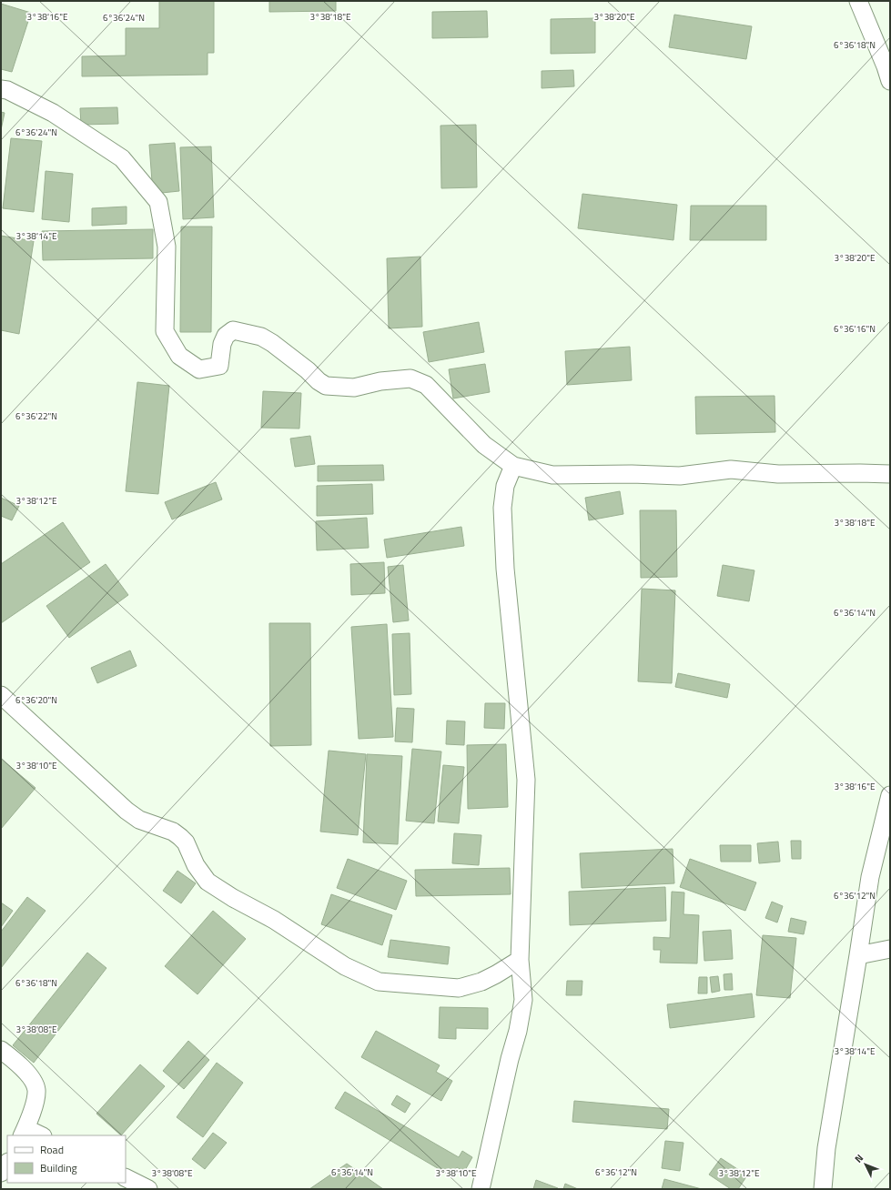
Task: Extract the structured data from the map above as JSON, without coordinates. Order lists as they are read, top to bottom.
{
  "legend": ["Road", "Building"],
  "north": "top left",
  "coordinates": [
    "3°38'16\"E",
    "3°38'18\"E",
    "3°38'20\"E",
    "6°36'24\"N",
    "6°36'18\"N",
    "3°38'14\"E",
    "6°36'16\"N",
    "6°36'22\"N",
    "3°38'12\"E",
    "6°36'14\"N",
    "6°36'20\"N",
    "3°38'10\"E",
    "6°36'12\"N",
    "3°38'08\"E"
  ]
}
